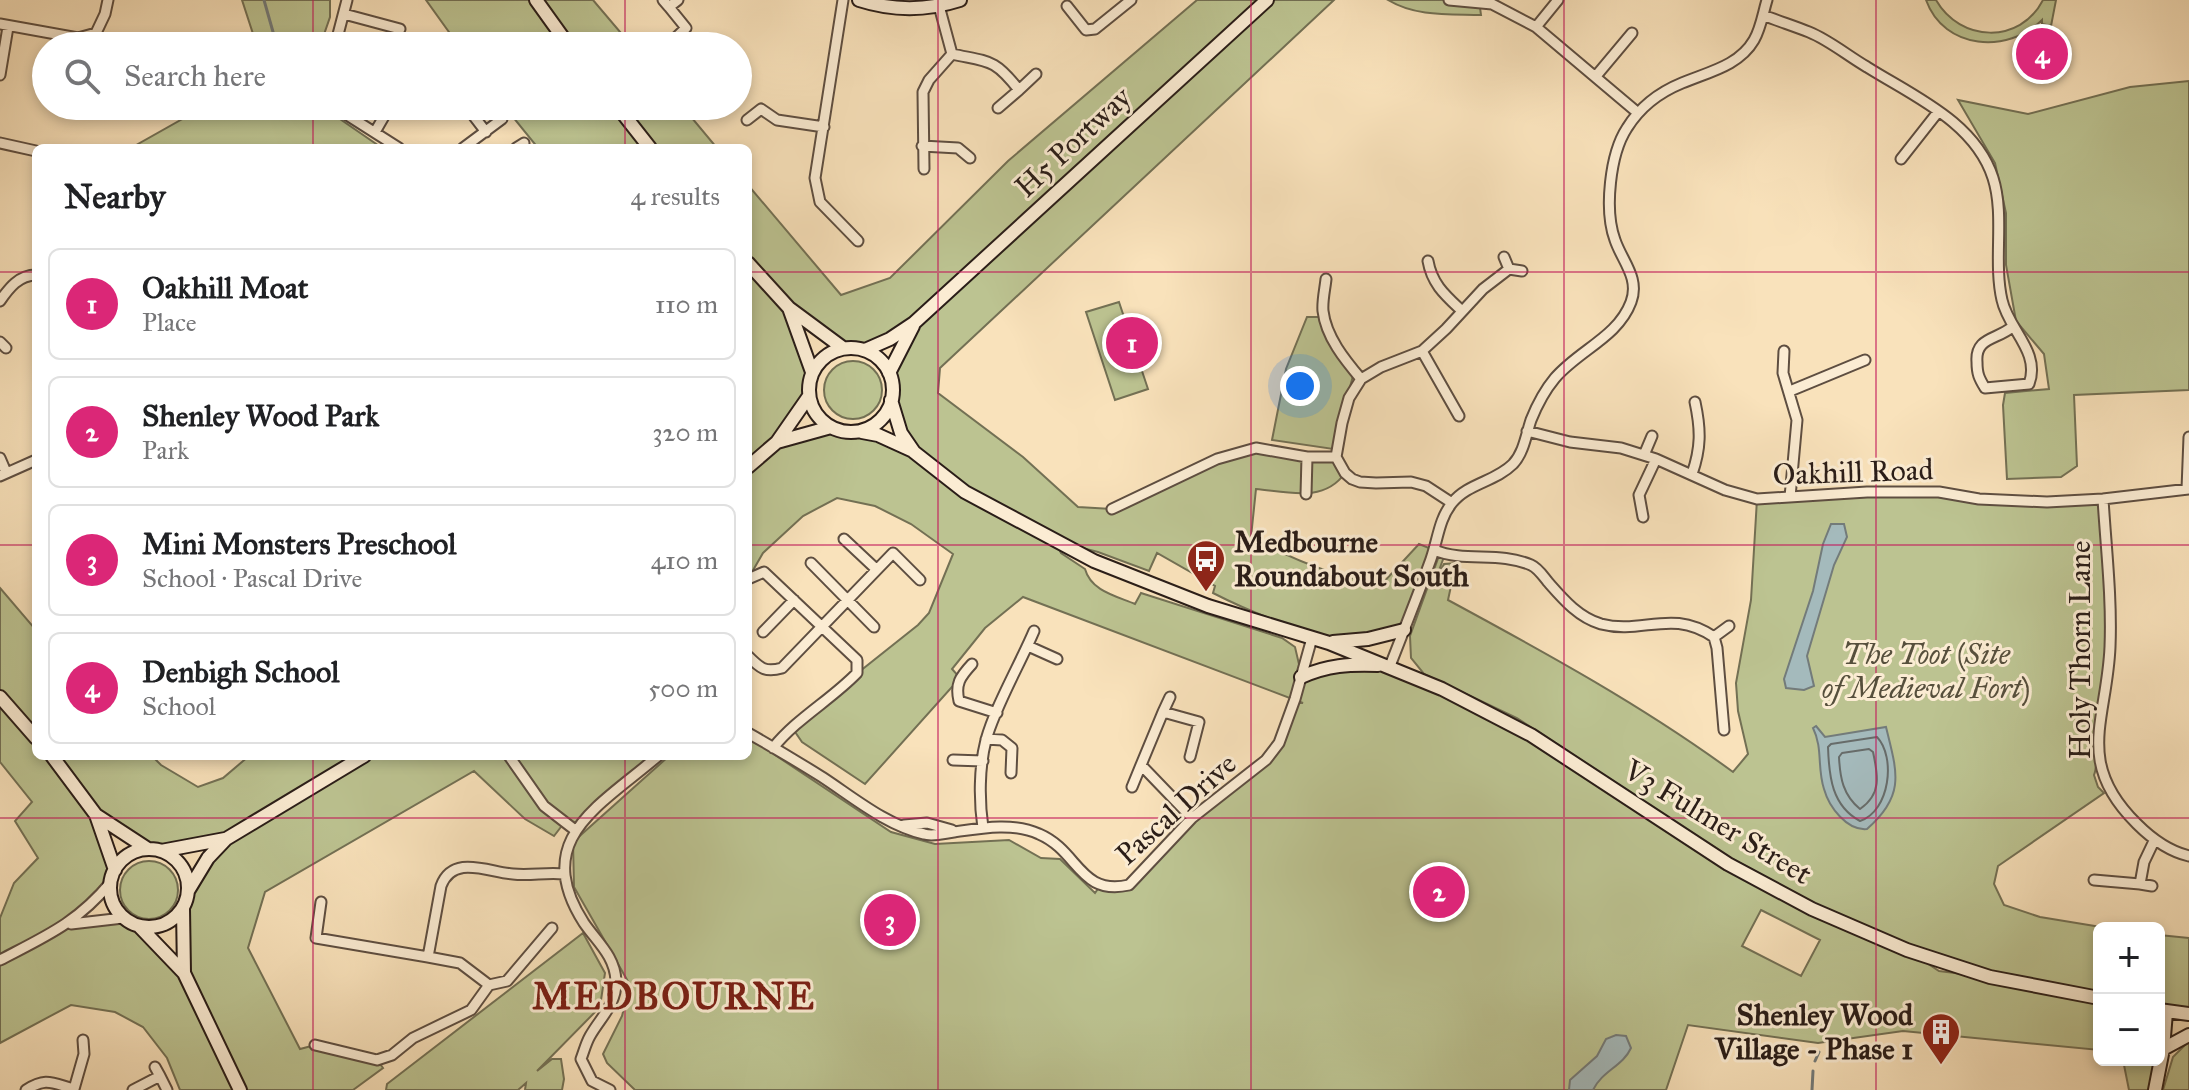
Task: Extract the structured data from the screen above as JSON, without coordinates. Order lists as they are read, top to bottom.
{
  "streets": {
    "street": [
      "H5 Portway",
      "Oakhill Road",
      "Holy Thorn Lane",
      "Pascal Drive",
      "V3 Fulmer Street"
    ]
  },
  "crossings": [
    ["Oakhill Road", "Holy Thorn Lane"],
    ["Pascal Drive", "V3 Fulmer Street"]
  ],
  "districts": ["MEDBOURNE"],
  "parks": ["The Toot (Site of Medieval Fort)"],
  "places": {
    "bus stop": ["Medbourne Roundabout South"],
    "building": ["Shenley Wood Village - Phase 1"]
  },
  "page": {
    "pins": [
      "4",
      "1",
      "2",
      "3"
    ],
    "search": "Search here",
    "heading": ["Nearby", "4 results"],
    "list": [
      {
        "mark": "1",
        "name": "Oakhill Moat",
        "note": "Place",
        "value": "110 m"
      },
      {
        "mark": "2",
        "name": "Shenley Wood Park",
        "note": "Park",
        "value": "320 m"
      },
      {
        "mark": "3",
        "name": "Mini Monsters Preschool",
        "note": "School · Pascal Drive",
        "value": "410 m"
      },
      {
        "mark": "4",
        "name": "Denbigh School",
        "note": "School",
        "value": "500 m"
      }
    ],
    "map_buttons": ["+", "−"]
  }
}
